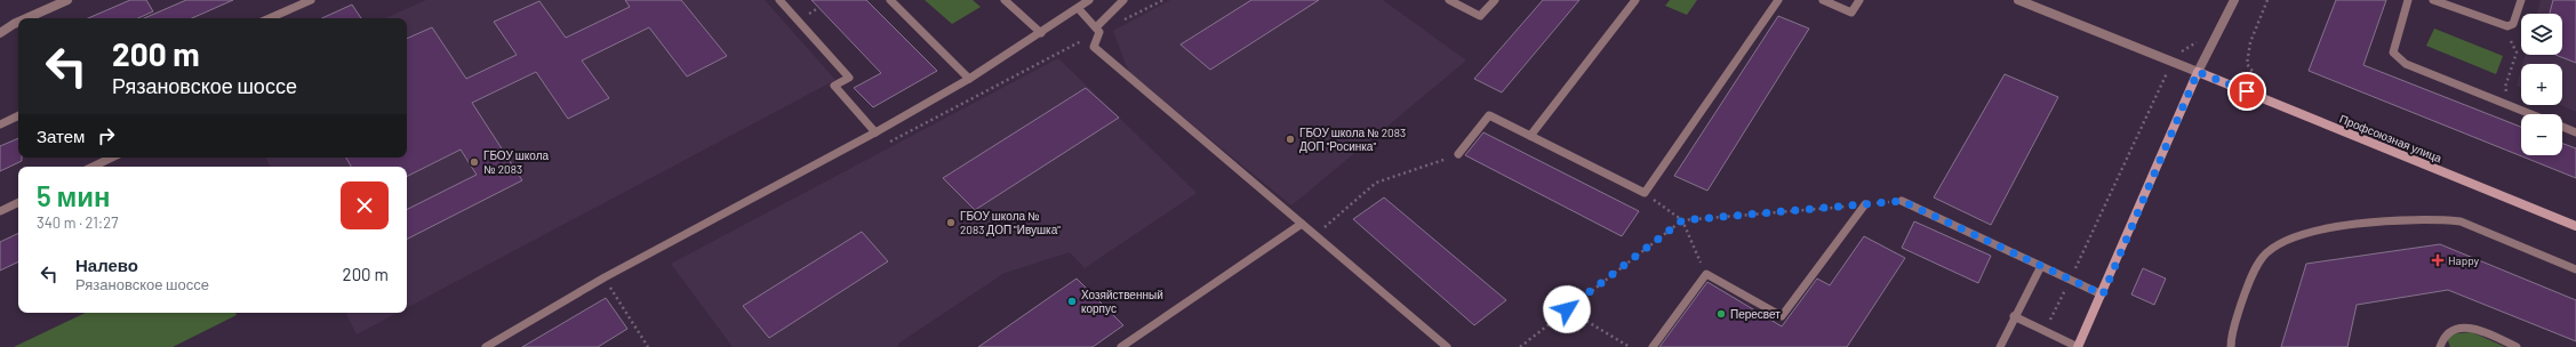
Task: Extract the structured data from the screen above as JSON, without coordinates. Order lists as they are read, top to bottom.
{
  "streets": {
    "main road": ["Профсоюзная улица"]
  },
  "places": {
    "other": [
      "ГБОУ школа № 2083 ДОП \"Росинка\"",
      "ГБОУ школа № 2083",
      "ГБОУ школа № 2083 ДОП \"Ивушка\"",
      "Хозяйственный корпус",
      "Пересвет"
    ],
    "health": ["Happy"]
  },
  "page": {
    "map_buttons": ["+", "−"],
    "turn": ["200 m", "Рязановское шоссе"],
    "then": "Затем",
    "heading": ["5 мин", "340 m · 21:27"],
    "list": [
      {
        "name": "Налево",
        "note": "Рязановское шоссе",
        "value": "200 m"
      }
    ]
  }
}
